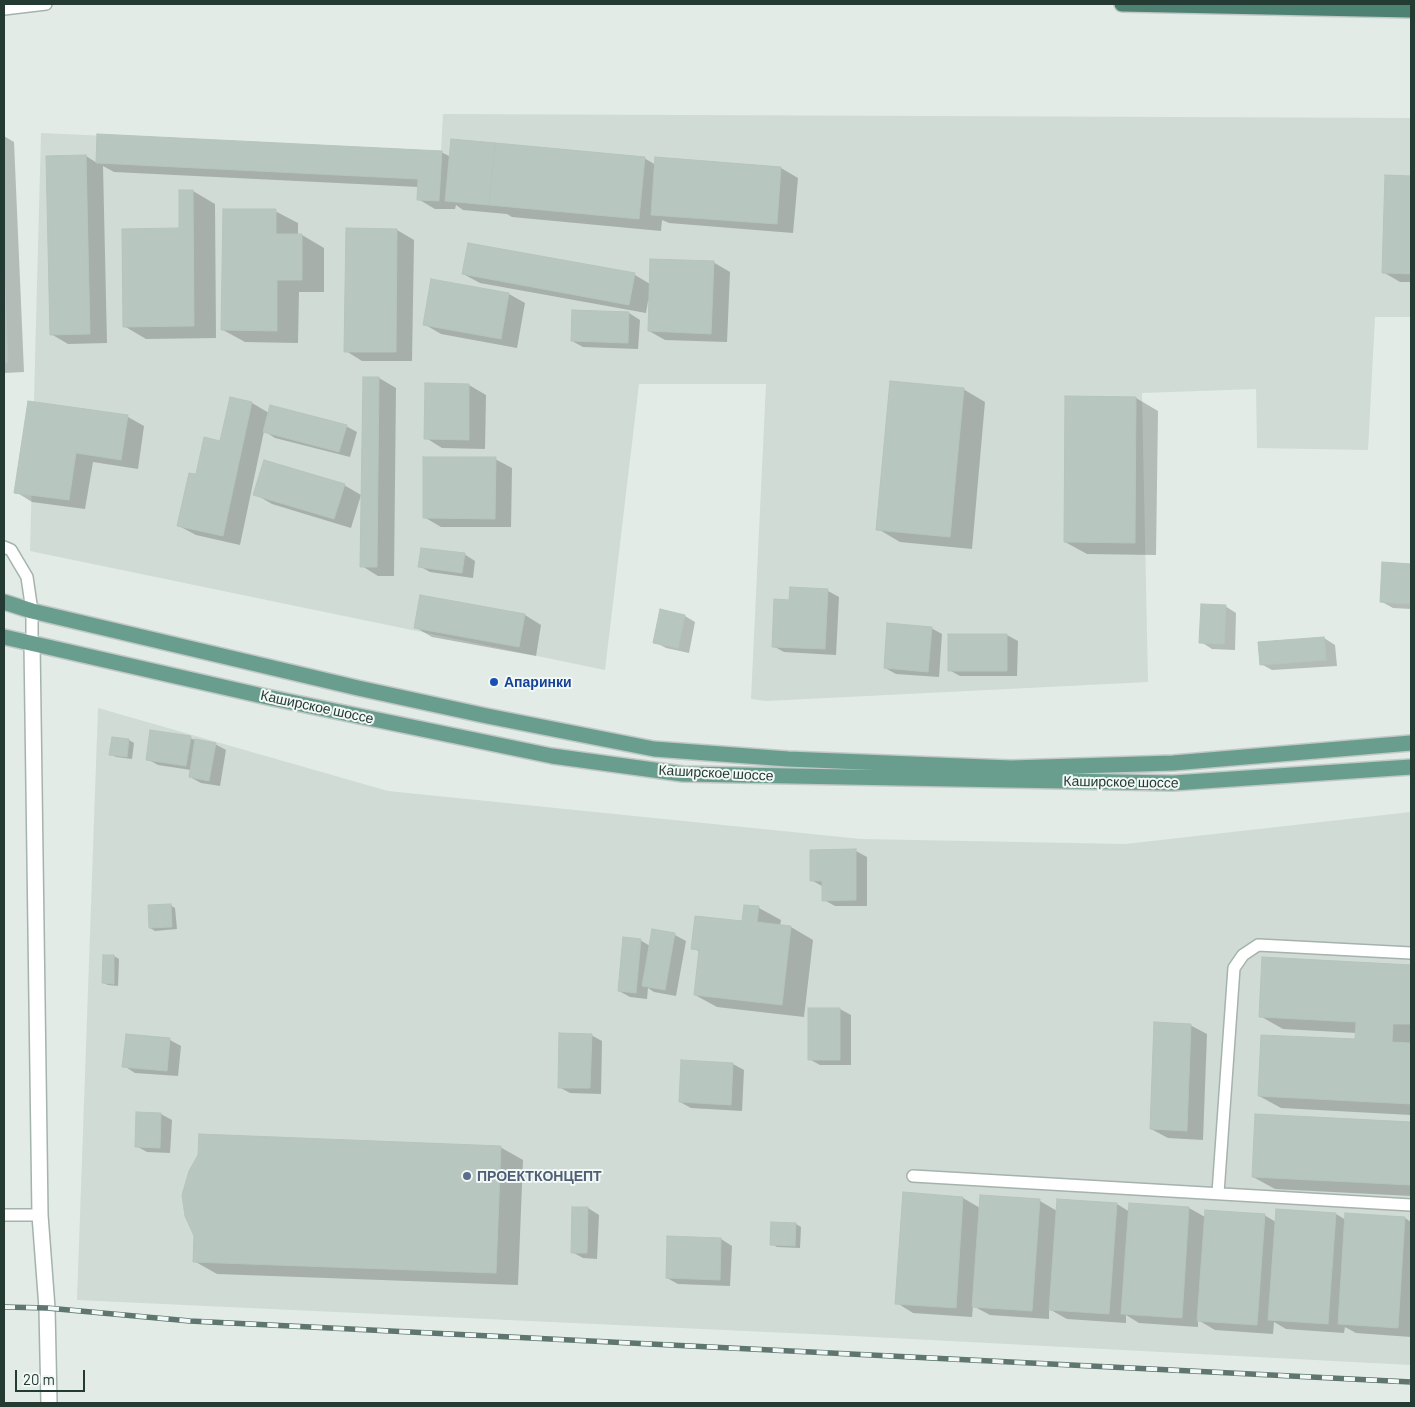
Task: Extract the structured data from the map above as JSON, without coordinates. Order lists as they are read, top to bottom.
{
  "streets": {
    "main road": ["Каширское шоссе"]
  },
  "places": ["Апаринки", "ПРОЕКТКОНЦЕПТ"],
  "scale_bar": "20 m"
}
